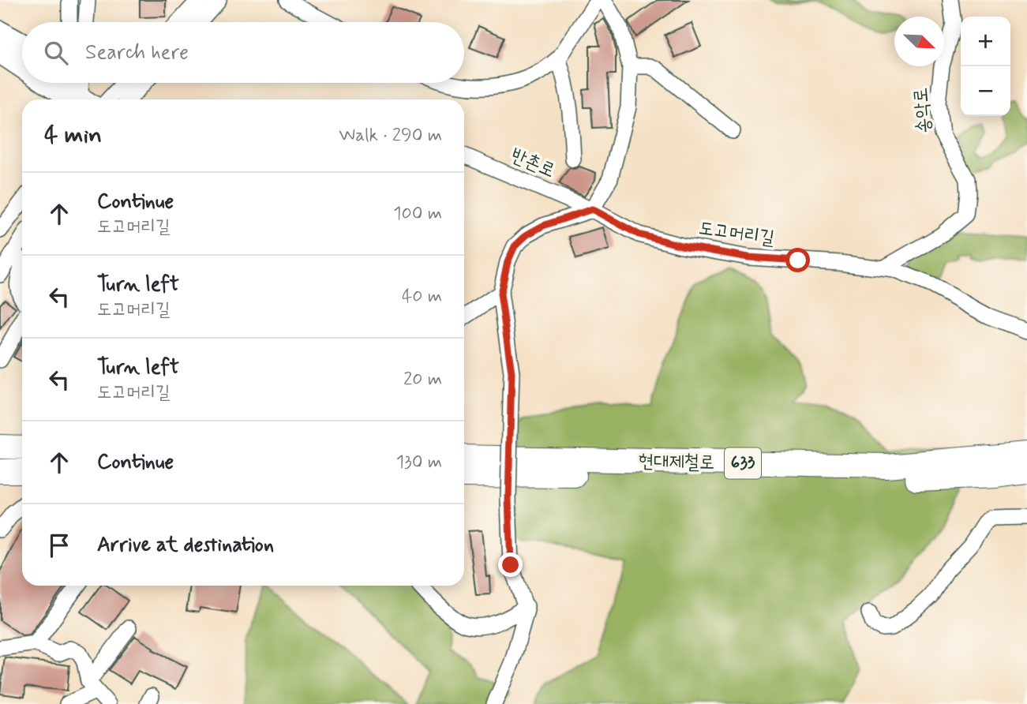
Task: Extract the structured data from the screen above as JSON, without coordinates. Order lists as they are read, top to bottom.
{
  "streets": {
    "highway": ["현대제철로", "633"],
    "street": ["송악로", "반촌로", "도고머리길"]
  },
  "crossings": [
    ["송악로", "도고머리길"],
    ["반촌로", "도고머리길"]
  ],
  "north": "bottom right",
  "page": {
    "map_buttons": ["+", "−"],
    "search": "Search here",
    "heading": ["4 min", "Walk · 290 m"],
    "list": [
      ["Continue", "도고머리길", "100 m"],
      ["Turn left", "도고머리길", "40 m"],
      ["Turn left", "도고머리길", "20 m"],
      ["Continue", "130 m"],
      "Arrive at destination"
    ]
  }
}
